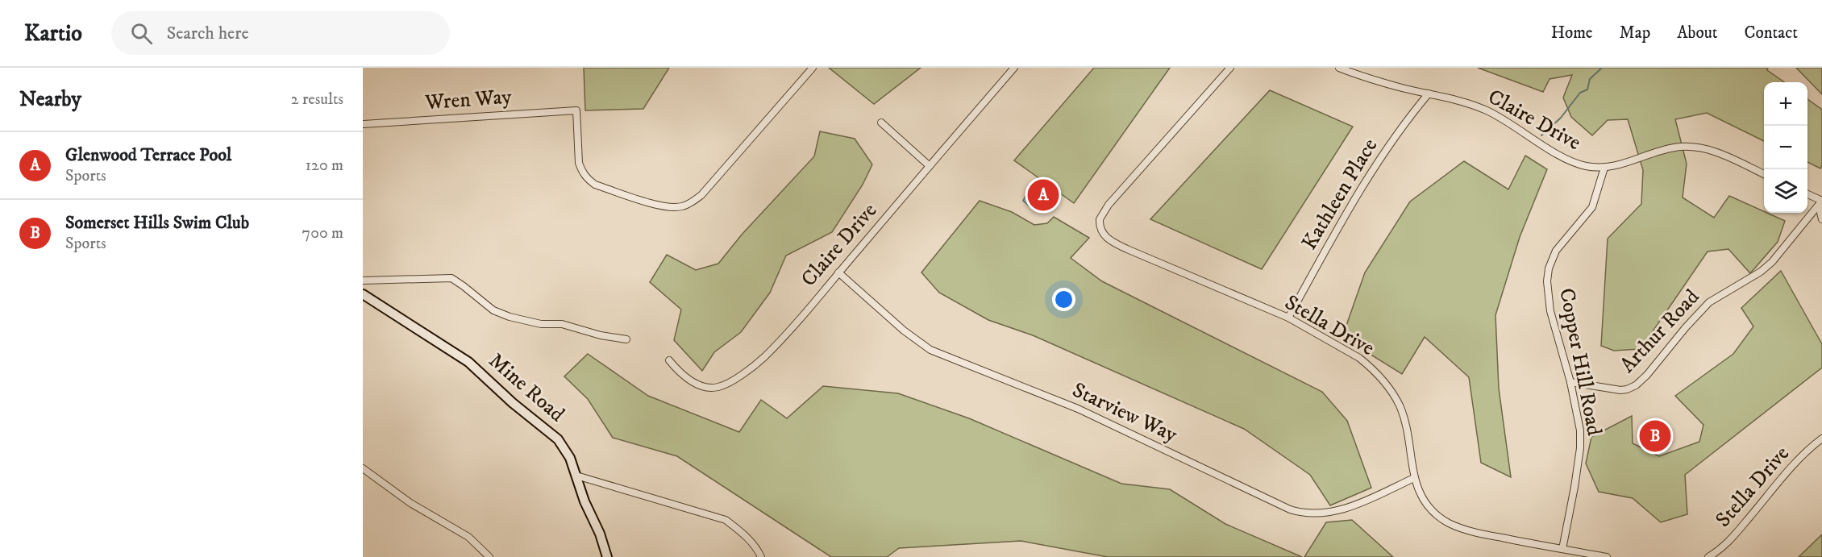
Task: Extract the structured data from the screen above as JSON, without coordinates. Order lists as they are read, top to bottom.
{
  "streets": {
    "street": [
      "Wren Way",
      "Claire Drive",
      "Kathleen Place",
      "Stella Drive",
      "Arthur Road",
      "Copper Hill Road",
      "Mine Road",
      "Starview Way"
    ]
  },
  "crossings": [
    ["Claire Drive", "Kathleen Place"],
    ["Claire Drive", "Copper Hill Road"],
    ["Claire Drive", "Starview Way"],
    ["Kathleen Place", "Stella Drive"],
    ["Stella Drive", "Copper Hill Road"],
    ["Stella Drive", "Starview Way"],
    ["Arthur Road", "Copper Hill Road"]
  ],
  "page": {
    "header": "Kartio",
    "search": "Search here",
    "nav": [
      "Home",
      "Map",
      "About",
      "Contact"
    ],
    "heading": ["Nearby", "2 results"],
    "map_buttons": ["+", "−"],
    "list": [
      {
        "mark": "A",
        "name": "Glenwood Terrace Pool",
        "note": "Sports",
        "value": "120 m"
      },
      {
        "mark": "B",
        "name": "Somerset Hills Swim Club",
        "note": "Sports",
        "value": "700 m"
      }
    ],
    "pins": ["A", "B"]
  }
}
